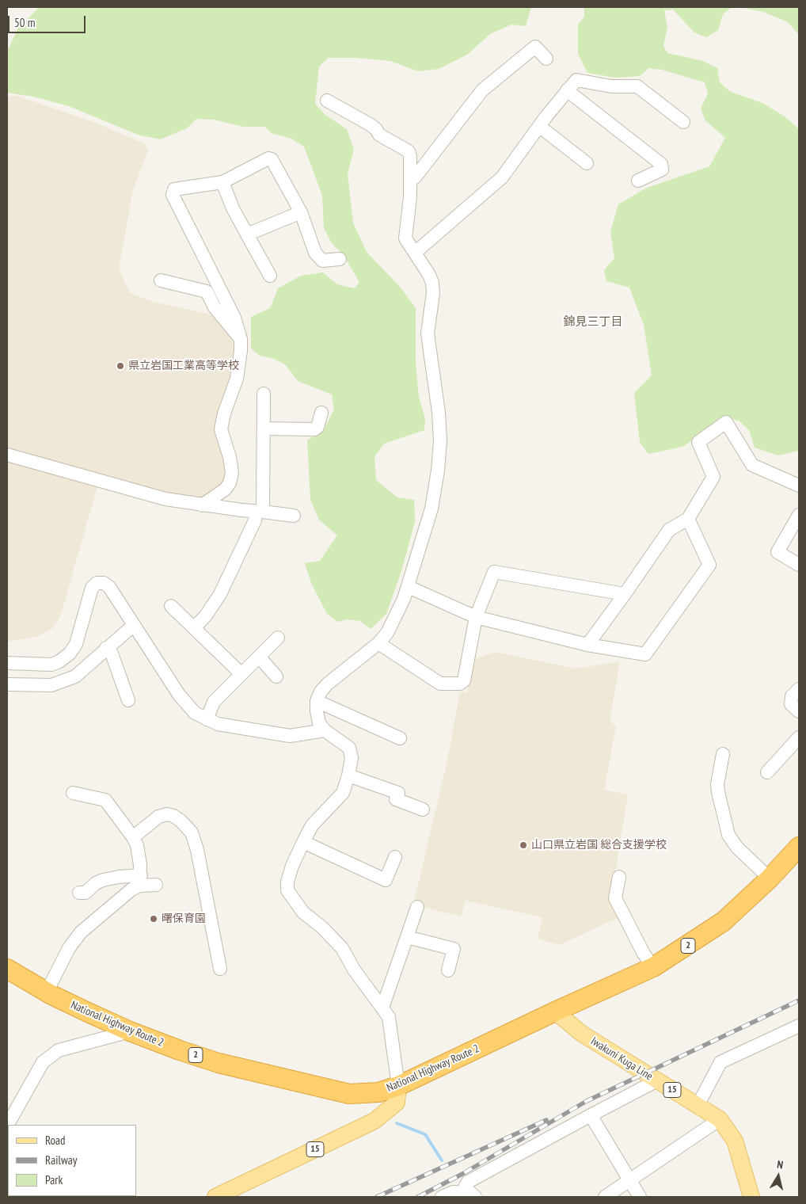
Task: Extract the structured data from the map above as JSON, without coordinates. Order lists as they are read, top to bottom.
{
  "streets": {
    "highway": ["2", "National Highway Route 2"],
    "main road": ["Iwakuni Kuga Line", "15"]
  },
  "crossings": [
    ["National Highway Route 2", "Iwakuni Kuga Line"],
    ["National Highway Route 2", "15"]
  ],
  "districts": ["錦見三丁目"],
  "places": ["県立岩国工業高等学校", "山口県立岩国 総合支援学校", "曙保育園"],
  "legend": ["Road", "Railway", "Park"],
  "scale_bar": "50 m",
  "north": "top"
}
